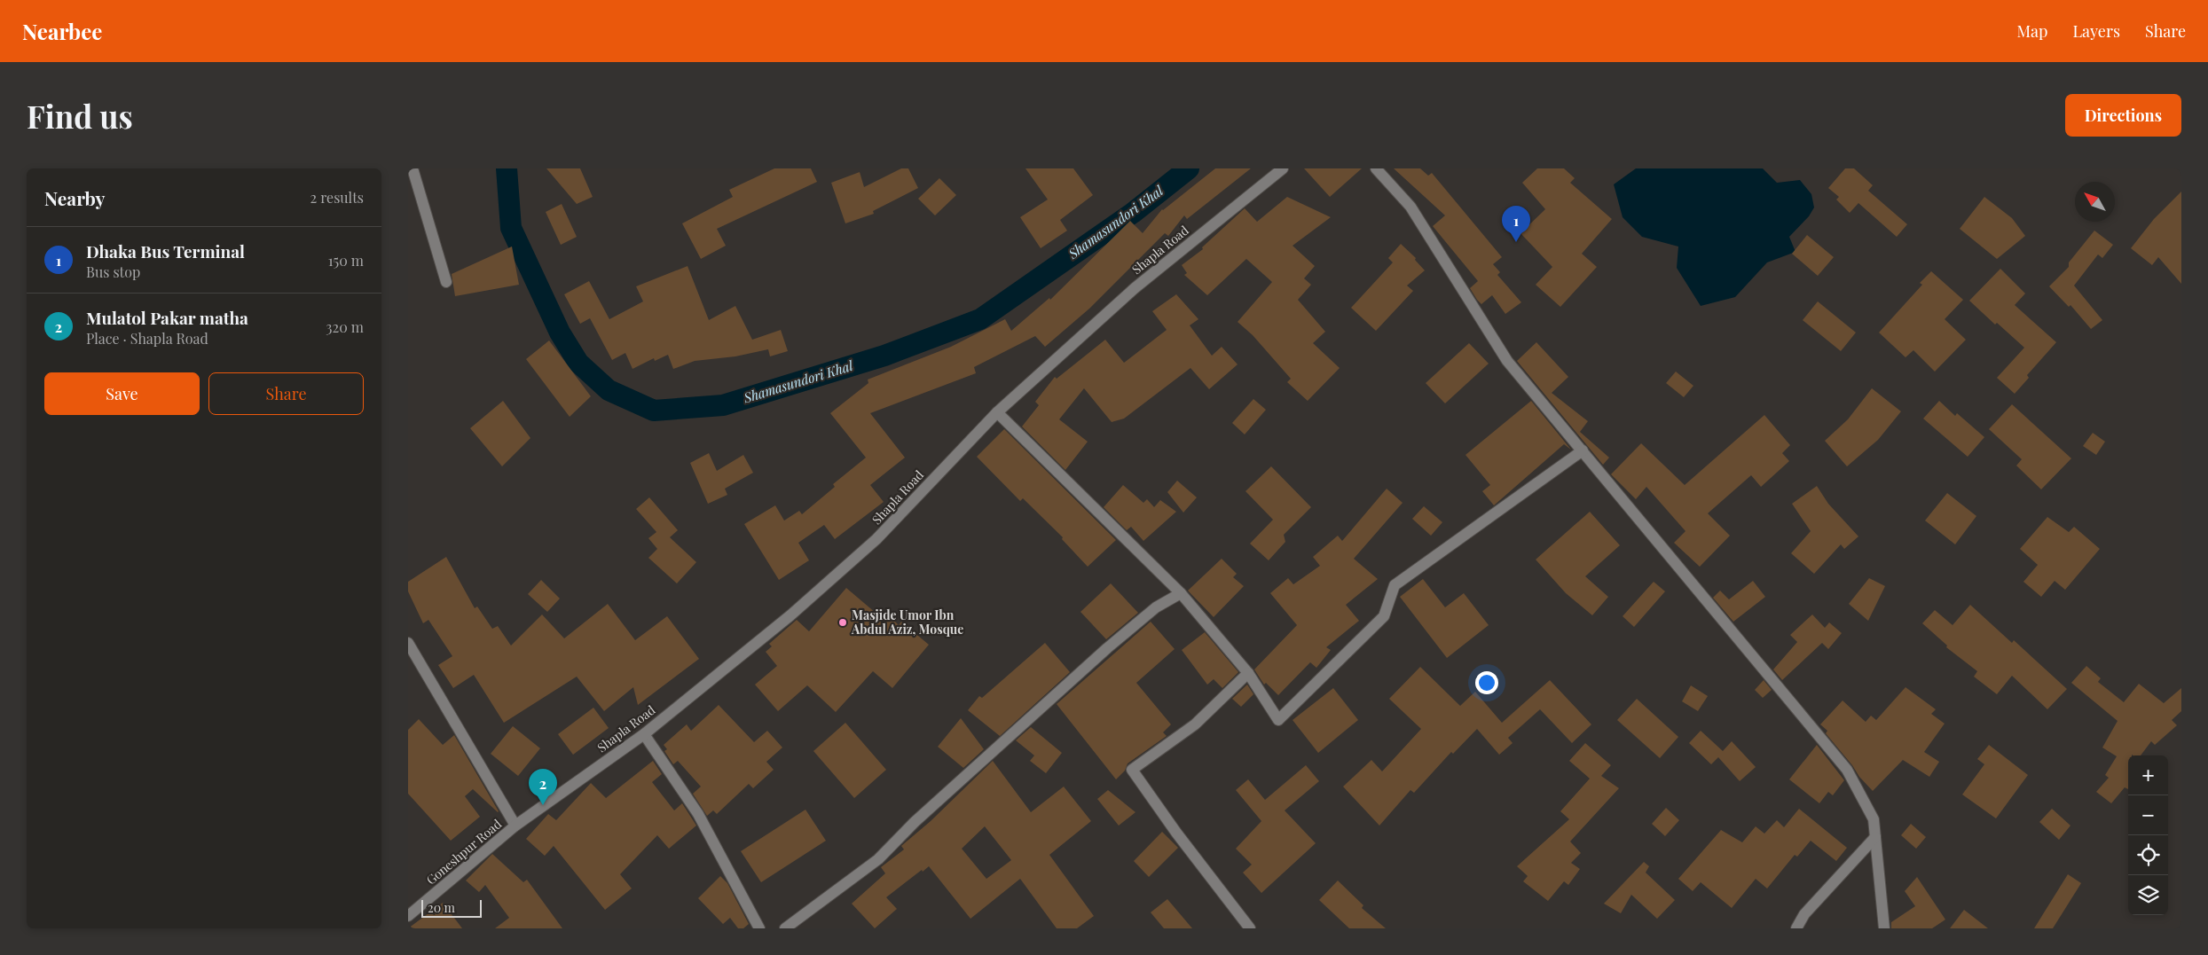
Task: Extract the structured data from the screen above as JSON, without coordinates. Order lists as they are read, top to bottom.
{
  "streets": {
    "street": ["Shapla Road", "Goneshpur Road"]
  },
  "crossings": [
    ["Shapla Road", "Goneshpur Road"]
  ],
  "water": ["Shamasundori Khal"],
  "places": ["Masjide Umor Ibn Abdul Aziz, Mosque"],
  "scale_bar": "20 m",
  "north": "top left",
  "page": {
    "header": "Nearbee",
    "nav": ["Map", "Layers", "Share"],
    "buttons": [
      "Directions",
      ["Save", "Share"]
    ],
    "title": "Find us",
    "heading": ["Nearby", "2 results"],
    "pins": ["1", "2"],
    "list": [
      {
        "mark": "1",
        "name": "Dhaka Bus Terminal",
        "note": "Bus stop",
        "value": "150 m"
      },
      {
        "mark": "2",
        "name": "Mulatol Pakar matha",
        "note": "Place · Shapla Road",
        "value": "320 m"
      }
    ],
    "map_buttons": ["+", "−"],
    "scale": "20 m"
  }
}
